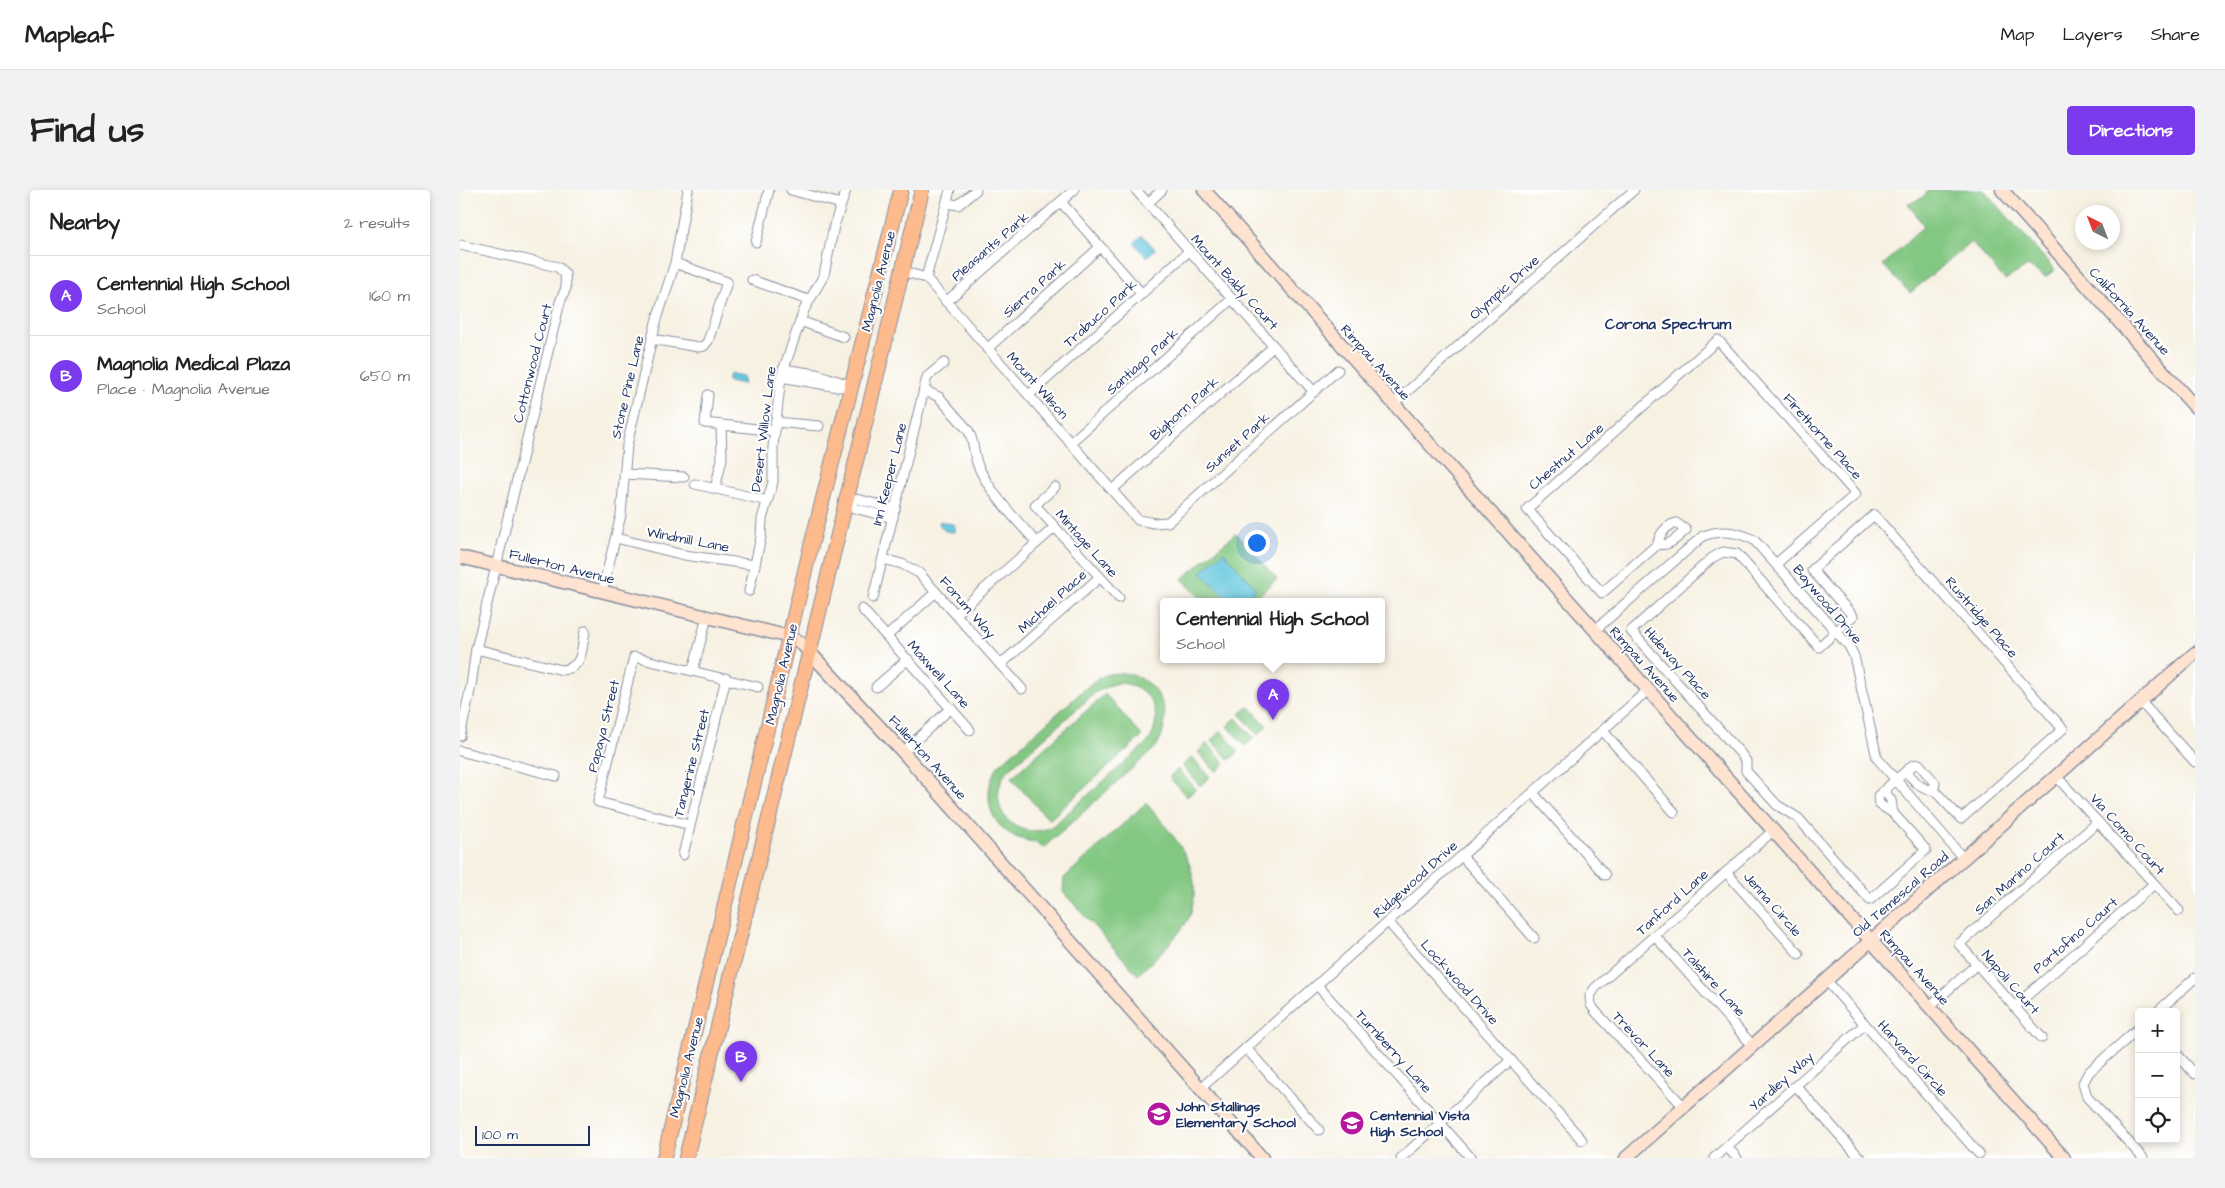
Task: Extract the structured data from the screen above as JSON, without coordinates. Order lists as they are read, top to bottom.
{
  "streets": {
    "main road": [
      "Magnolia Avenue",
      "California Avenue",
      "Rimpau Avenue",
      "Fullerton Avenue",
      "Old Temescal Road"
    ],
    "street": [
      "Pleasants Park",
      "Mount Baldy Court",
      "Olympic Drive",
      "Sierra Park",
      "Trabuco Park",
      "Santiago Park",
      "Cottonwood Court",
      "Mount Wilson",
      "Stone Pine Lane",
      "Bighorn Park",
      "Desert Willow Lane",
      "Firethorne Place",
      "Sunset Park",
      "Chestnut Lane",
      "Inn Keeper Lane",
      "Windmill Lane",
      "Mintage Lane",
      "Michael Place",
      "Baywood Drive",
      "Forum Way",
      "Rustridge Place",
      "Hideway Place",
      "Maxwell Lane",
      "Papaya Street",
      "Tangerine Street",
      "Via Como Court",
      "San Marino Court",
      "Ridgewood Drive",
      "Tanford Lane",
      "Jenna Circle",
      "Portofino Court",
      "Lockwood Drive",
      "Talshire Lane",
      "Napoli Court",
      "Trevor Lane",
      "Turnberry Lane",
      "Harvard Circle",
      "Yardley Way"
    ]
  },
  "crossings": [
    ["Pleasants Park", "Mount Wilson"],
    ["Magnolia Avenue", "Fullerton Avenue"],
    ["Mount Baldy Court", "Trabuco Park"],
    ["Mount Baldy Court", "Santiago Park"],
    ["Mount Baldy Court", "Bighorn Park"],
    ["Mount Baldy Court", "Sunset Park"],
    ["Olympic Drive", "Rimpau Avenue"],
    ["Sierra Park", "Mount Wilson"],
    ["Trabuco Park", "Mount Wilson"],
    ["Santiago Park", "Mount Wilson"],
    ["Rimpau Avenue", "Baywood Drive"],
    ["Rimpau Avenue", "Ridgewood Drive"],
    ["Rimpau Avenue", "Old Temescal Road"],
    ["Rimpau Avenue", "Tanford Lane"],
    ["Cottonwood Court", "Fullerton Avenue"],
    ["Mount Wilson", "Bighorn Park"],
    ["Mount Wilson", "Sunset Park"],
    ["Stone Pine Lane", "Windmill Lane"],
    ["Stone Pine Lane", "Fullerton Avenue"],
    ["Desert Willow Lane", "Windmill Lane"],
    ["Firethorne Place", "Chestnut Lane"],
    ["Firethorne Place", "Baywood Drive"],
    ["Inn Keeper Lane", "Forum Way"],
    ["Mintage Lane", "Michael Place"],
    ["Fullerton Avenue", "Ridgewood Drive"],
    ["Michael Place", "Forum Way"],
    ["Baywood Drive", "Rustridge Place"],
    ["Baywood Drive", "Hideway Place"],
    ["Baywood Drive", "Old Temescal Road"],
    ["Rustridge Place", "Hideway Place"],
    ["Papaya Street", "Tangerine Street"],
    ["Via Como Court", "San Marino Court"],
    ["Via Como Court", "Old Temescal Road"],
    ["Via Como Court", "Portofino Court"],
    ["San Marino Court", "Napoli Court"],
    ["Ridgewood Drive", "Lockwood Drive"],
    ["Ridgewood Drive", "Turnberry Lane"],
    ["Old Temescal Road", "Talshire Lane"],
    ["Old Temescal Road", "Trevor Lane"],
    ["Old Temescal Road", "Harvard Circle"],
    ["Tanford Lane", "Jenna Circle"],
    ["Tanford Lane", "Talshire Lane"],
    ["Tanford Lane", "Trevor Lane"],
    ["Portofino Court", "Napoli Court"],
    ["Harvard Circle", "Yardley Way"]
  ],
  "districts": ["Corona Spectrum"],
  "places": {
    "school or university": ["John Stallings Elementary School", "Centennial Vista High School"]
  },
  "scale_bar": "100 m",
  "north": "top left",
  "page": {
    "header": "Mapleaf",
    "nav": ["Map", "Layers", "Share"],
    "title": "Find us",
    "buttons": "Directions",
    "heading": ["Nearby", "2 results"],
    "list": [
      {
        "mark": "A",
        "name": "Centennial High School",
        "note": "School",
        "value": "160 m"
      },
      {
        "mark": "B",
        "name": "Magnolia Medical Plaza",
        "note": "Place · Magnolia Avenue",
        "value": "650 m"
      }
    ],
    "popup": ["Centennial High School", "School"],
    "pins": ["A", "B"],
    "map_buttons": ["+", "−"],
    "scale": "100 m"
  }
}
